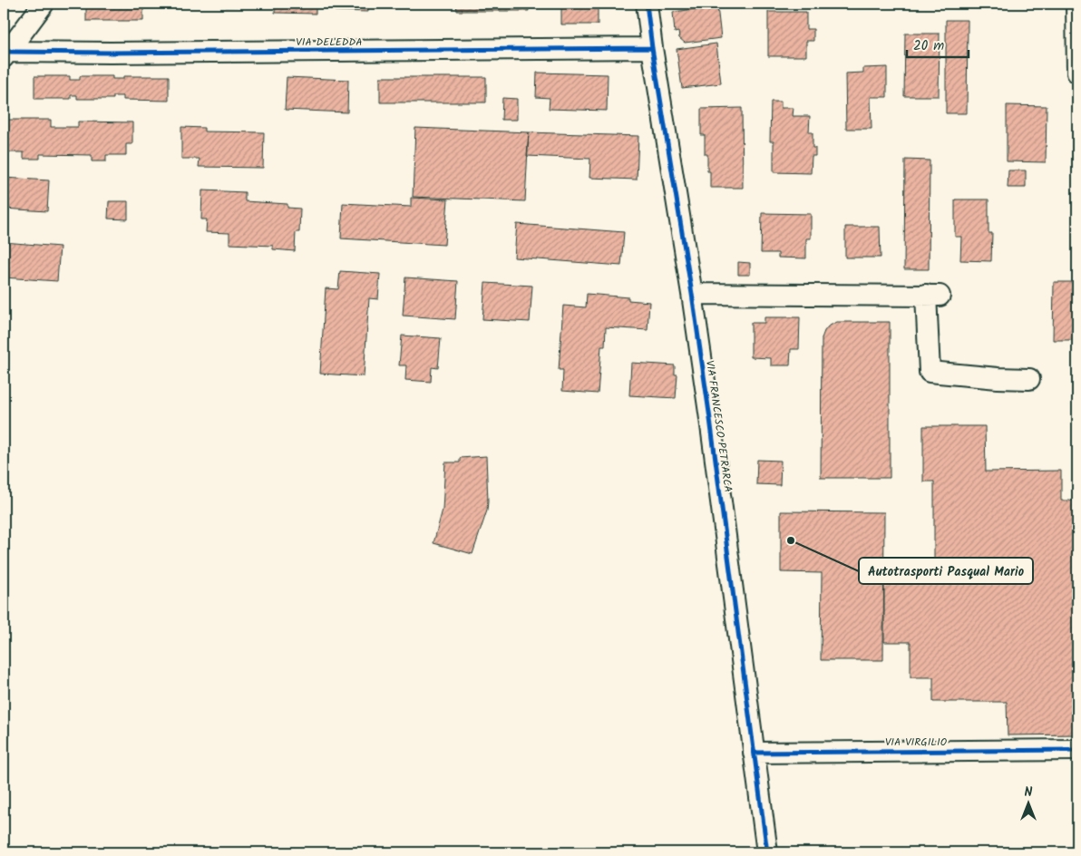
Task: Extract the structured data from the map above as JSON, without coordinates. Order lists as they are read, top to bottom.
{
  "streets": {
    "street": ["VIA DELEDDA", "VIA FRANCESCO PETRARCA", "VIA VIRGILIO"]
  },
  "crossings": [
    ["VIA DELEDDA", "VIA FRANCESCO PETRARCA"],
    ["VIA FRANCESCO PETRARCA", "VIA VIRGILIO"]
  ],
  "places": ["Autotrasporti Pasqual Mario"],
  "scale_bar": "20 m",
  "north": "top"
}
